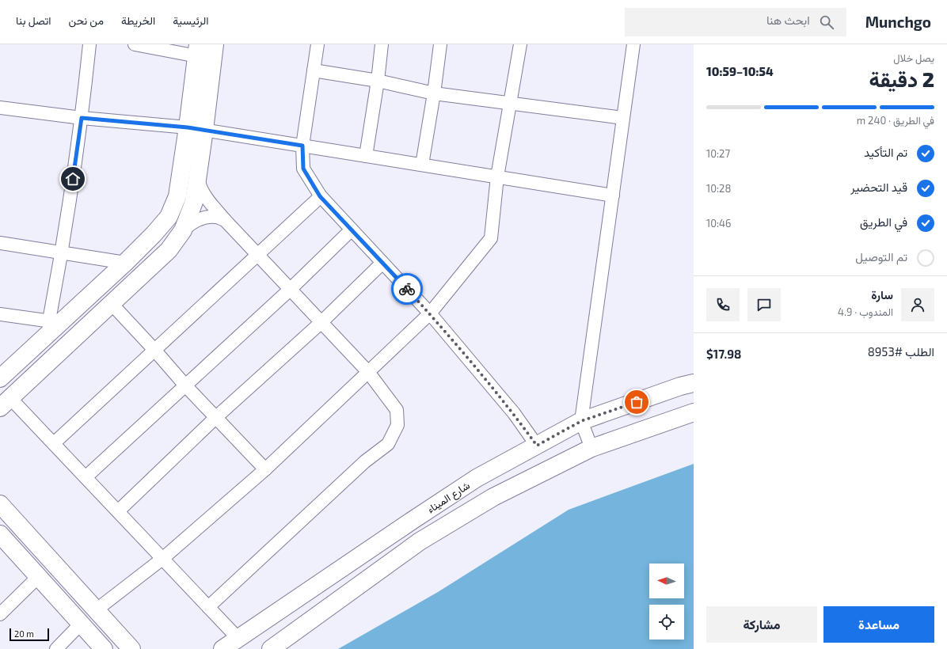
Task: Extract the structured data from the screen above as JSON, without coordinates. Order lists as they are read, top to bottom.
{
  "streets": {
    "main road": ["شارع الميناء"]
  },
  "scale_bar": "20 m",
  "north": "left",
  "page": {
    "header": "Munchgo",
    "search": "ابحث هنا",
    "nav": [
      "الرئيسية",
      "الخريطة",
      "من نحن",
      "اتصل بنا"
    ],
    "heading": ["2 دقيقة", "يصل خلال", "10:54–10:59"],
    "panel": [
      "سارة",
      "المندوب · 4.9",
      "الطلب #8953",
      "$17.98"
    ],
    "bar": "في الطريق · 240 m",
    "list": [
      ["تم التأكيد", "10:27"],
      ["قيد التحضير", "10:28"],
      ["في الطريق", "10:46"],
      "تم التوصيل"
    ],
    "buttons": ["مساعدة", "مشاركة"],
    "scale": "20 m"
  }
}
